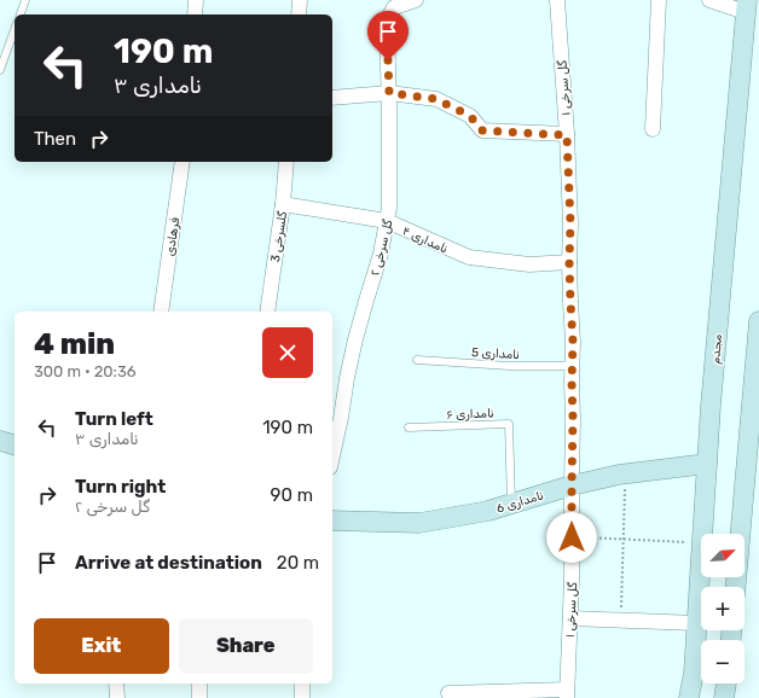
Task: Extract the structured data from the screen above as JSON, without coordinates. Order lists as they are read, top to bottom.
{
  "streets": {
    "street": [
      "گل سرخی ۱",
      "فرهادی",
      "گلسرخی 3",
      "نامداری ۴",
      "گل سرخی ۲",
      "مجدم",
      "نامداری 6"
    ],
    "lane": ["نامداری 5", "نامداری ۶"]
  },
  "crossings": [
    ["گل سرخی ۱", "نامداری ۴"],
    ["گل سرخی ۱", "نامداری 5"],
    ["گل سرخی ۱", "نامداری 6"],
    ["گلسرخی 3", "نامداری ۴"],
    ["نامداری ۴", "گل سرخی ۲"],
    ["مجدم", "نامداری 6"],
    ["نامداری ۶", "نامداری 6"]
  ],
  "north": "top right",
  "page": {
    "turn": ["190 m", "نامداری ۳"],
    "then": "Then",
    "heading": ["4 min", "300 m · 20:36"],
    "list": [
      {
        "name": "Turn left",
        "note": "نامداری ۳",
        "value": "190 m"
      },
      {
        "name": "Turn right",
        "note": "گل سرخی ۲",
        "value": "90 m"
      },
      {
        "name": "Arrive at destination",
        "value": "20 m"
      }
    ],
    "map_buttons": ["+", "−"],
    "buttons": ["Exit", "Share"]
  }
}
